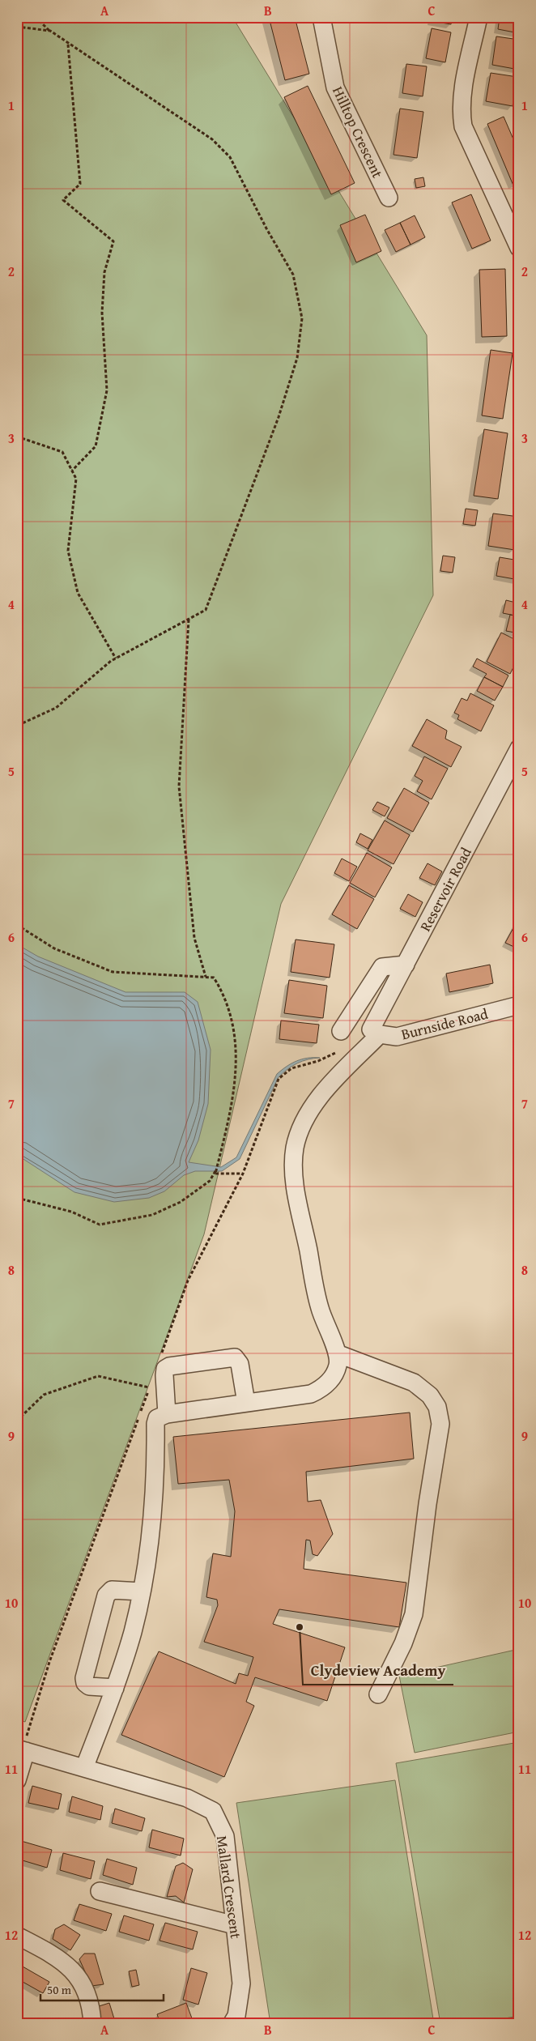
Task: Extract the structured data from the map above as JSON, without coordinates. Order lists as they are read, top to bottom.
{
  "streets": {
    "street": [
      "Hilltop Crescent",
      "Reservoir Road",
      "Burnside Road",
      "Mallard Crescent"
    ]
  },
  "crossings": [
    ["Reservoir Road", "Burnside Road"]
  ],
  "places": ["Clydeview Academy"],
  "scale_bar": "50 m",
  "grid": {
    "columns": ["A", "B", "C"],
    "rows": [
      "1",
      "2",
      "3",
      "4",
      "5",
      "6",
      "7",
      "8",
      "9",
      "10",
      "11",
      "12"
    ]
  }
}
